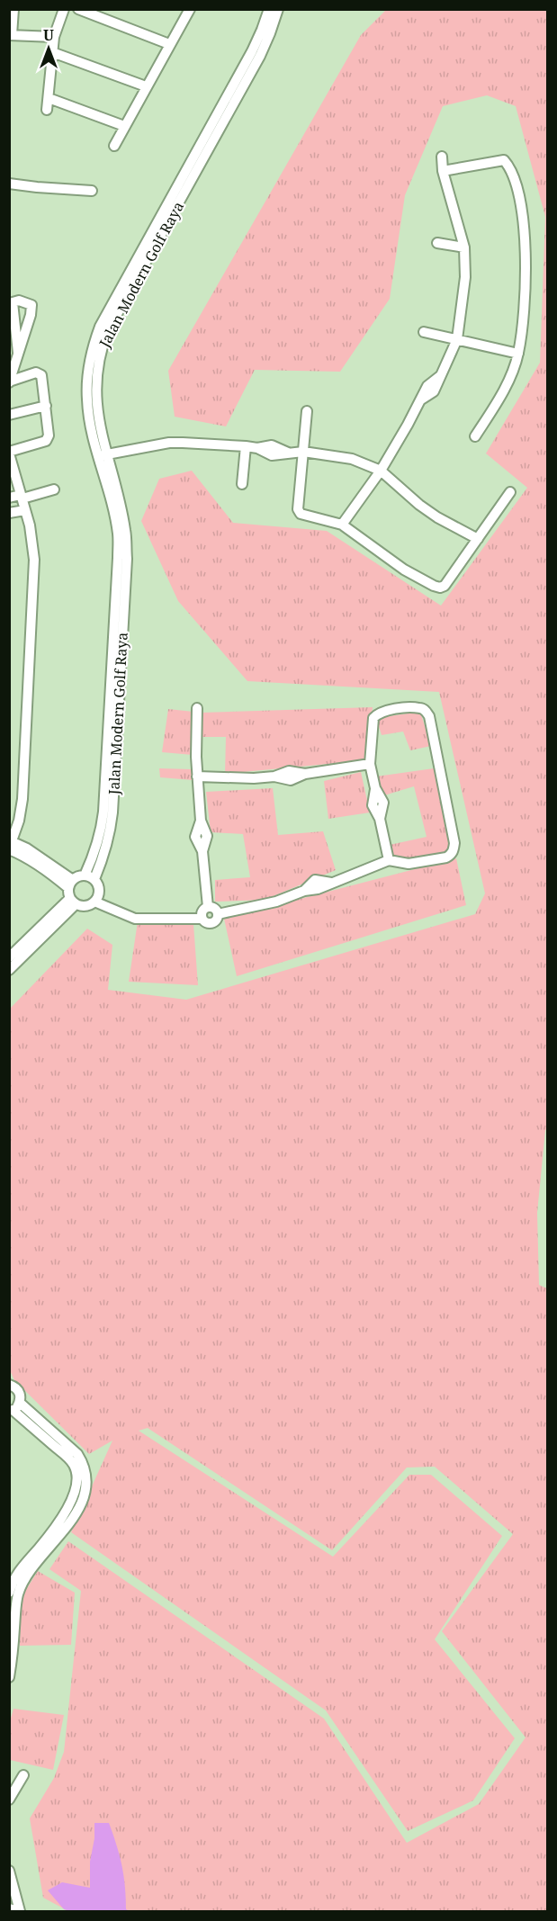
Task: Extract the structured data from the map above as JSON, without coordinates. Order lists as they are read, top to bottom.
{
  "streets": {
    "street": ["Jalan Modern Golf Raya"]
  },
  "north": "top"
}
